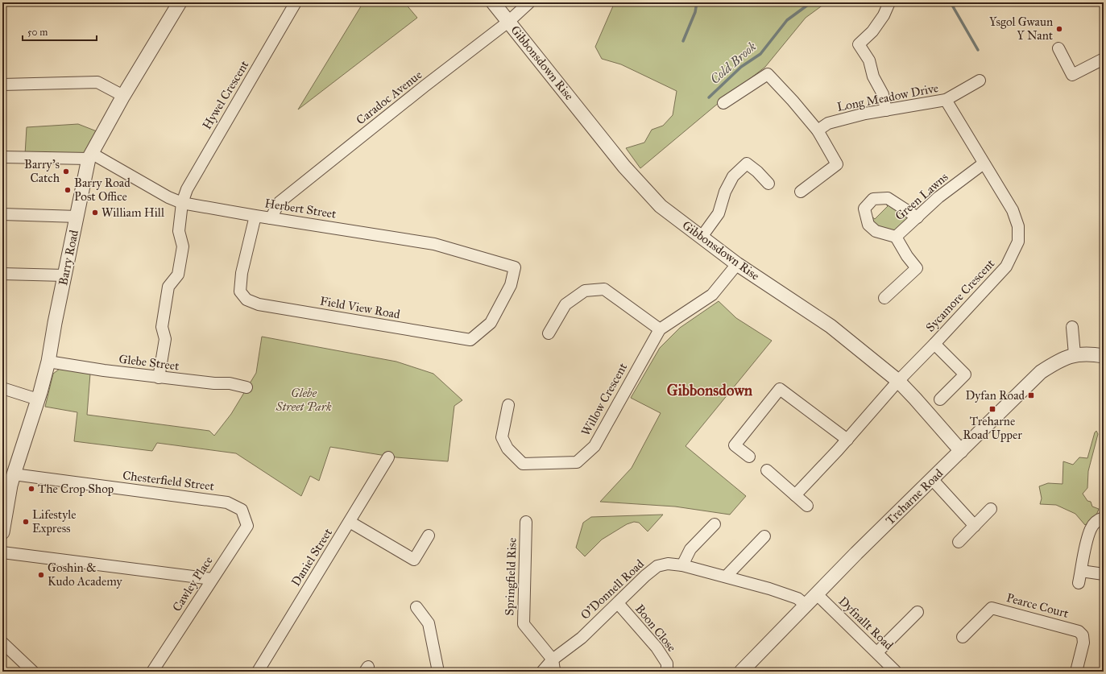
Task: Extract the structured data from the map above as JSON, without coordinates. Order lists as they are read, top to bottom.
{
  "streets": {
    "street": [
      "Gibbonsdown Rise",
      "Hywel Crescent",
      "Caradoc Avenue",
      "Long Meadow Drive",
      "Green Lawns",
      "Herbert Street",
      "Barry Road",
      "Sycamore Crescent",
      "Field View Road",
      "Glebe Street",
      "Willow Crescent",
      "Chesterfield Street",
      "Treharne Road",
      "Daniel Street",
      "Springfield Rise",
      "Cawley Place",
      "O'Donnell Road",
      "Pearce Court",
      "Dyfnallt Road",
      "Boon Close"
    ]
  },
  "crossings": [
    ["Gibbonsdown Rise", "Caradoc Avenue"],
    ["Gibbonsdown Rise", "Sycamore Crescent"],
    ["Gibbonsdown Rise", "Willow Crescent"],
    ["Gibbonsdown Rise", "Treharne Road"],
    ["Hywel Crescent", "Herbert Street"],
    ["Hywel Crescent", "Glebe Street"],
    ["Caradoc Avenue", "Herbert Street"],
    ["Long Meadow Drive", "Sycamore Crescent"],
    ["Green Lawns", "Sycamore Crescent"],
    ["Herbert Street", "Barry Road"],
    ["Herbert Street", "Field View Road"],
    ["Barry Road", "Glebe Street"],
    ["Barry Road", "Chesterfield Street"],
    ["Chesterfield Street", "Cawley Place"],
    ["Treharne Road", "O'Donnell Road"],
    ["Treharne Road", "Dyfnallt Road"],
    ["Springfield Rise", "O'Donnell Road"],
    ["O'Donnell Road", "Boon Close"]
  ],
  "districts": ["Gibbonsdown"],
  "water": ["Cold Brook"],
  "parks": ["Glebe Street Park"],
  "places": {
    "other": [
      "Ysgol Gwaun Y Nant",
      "Barry's Catch",
      "Barry Road Post Office",
      "William Hill",
      "The Crop Shop",
      "Lifestyle Express",
      "Goshin & Kudo Academy"
    ],
    "transit": ["Dyfan Road", "Treharne Road Upper"]
  },
  "scale_bar": "50 m"
}
